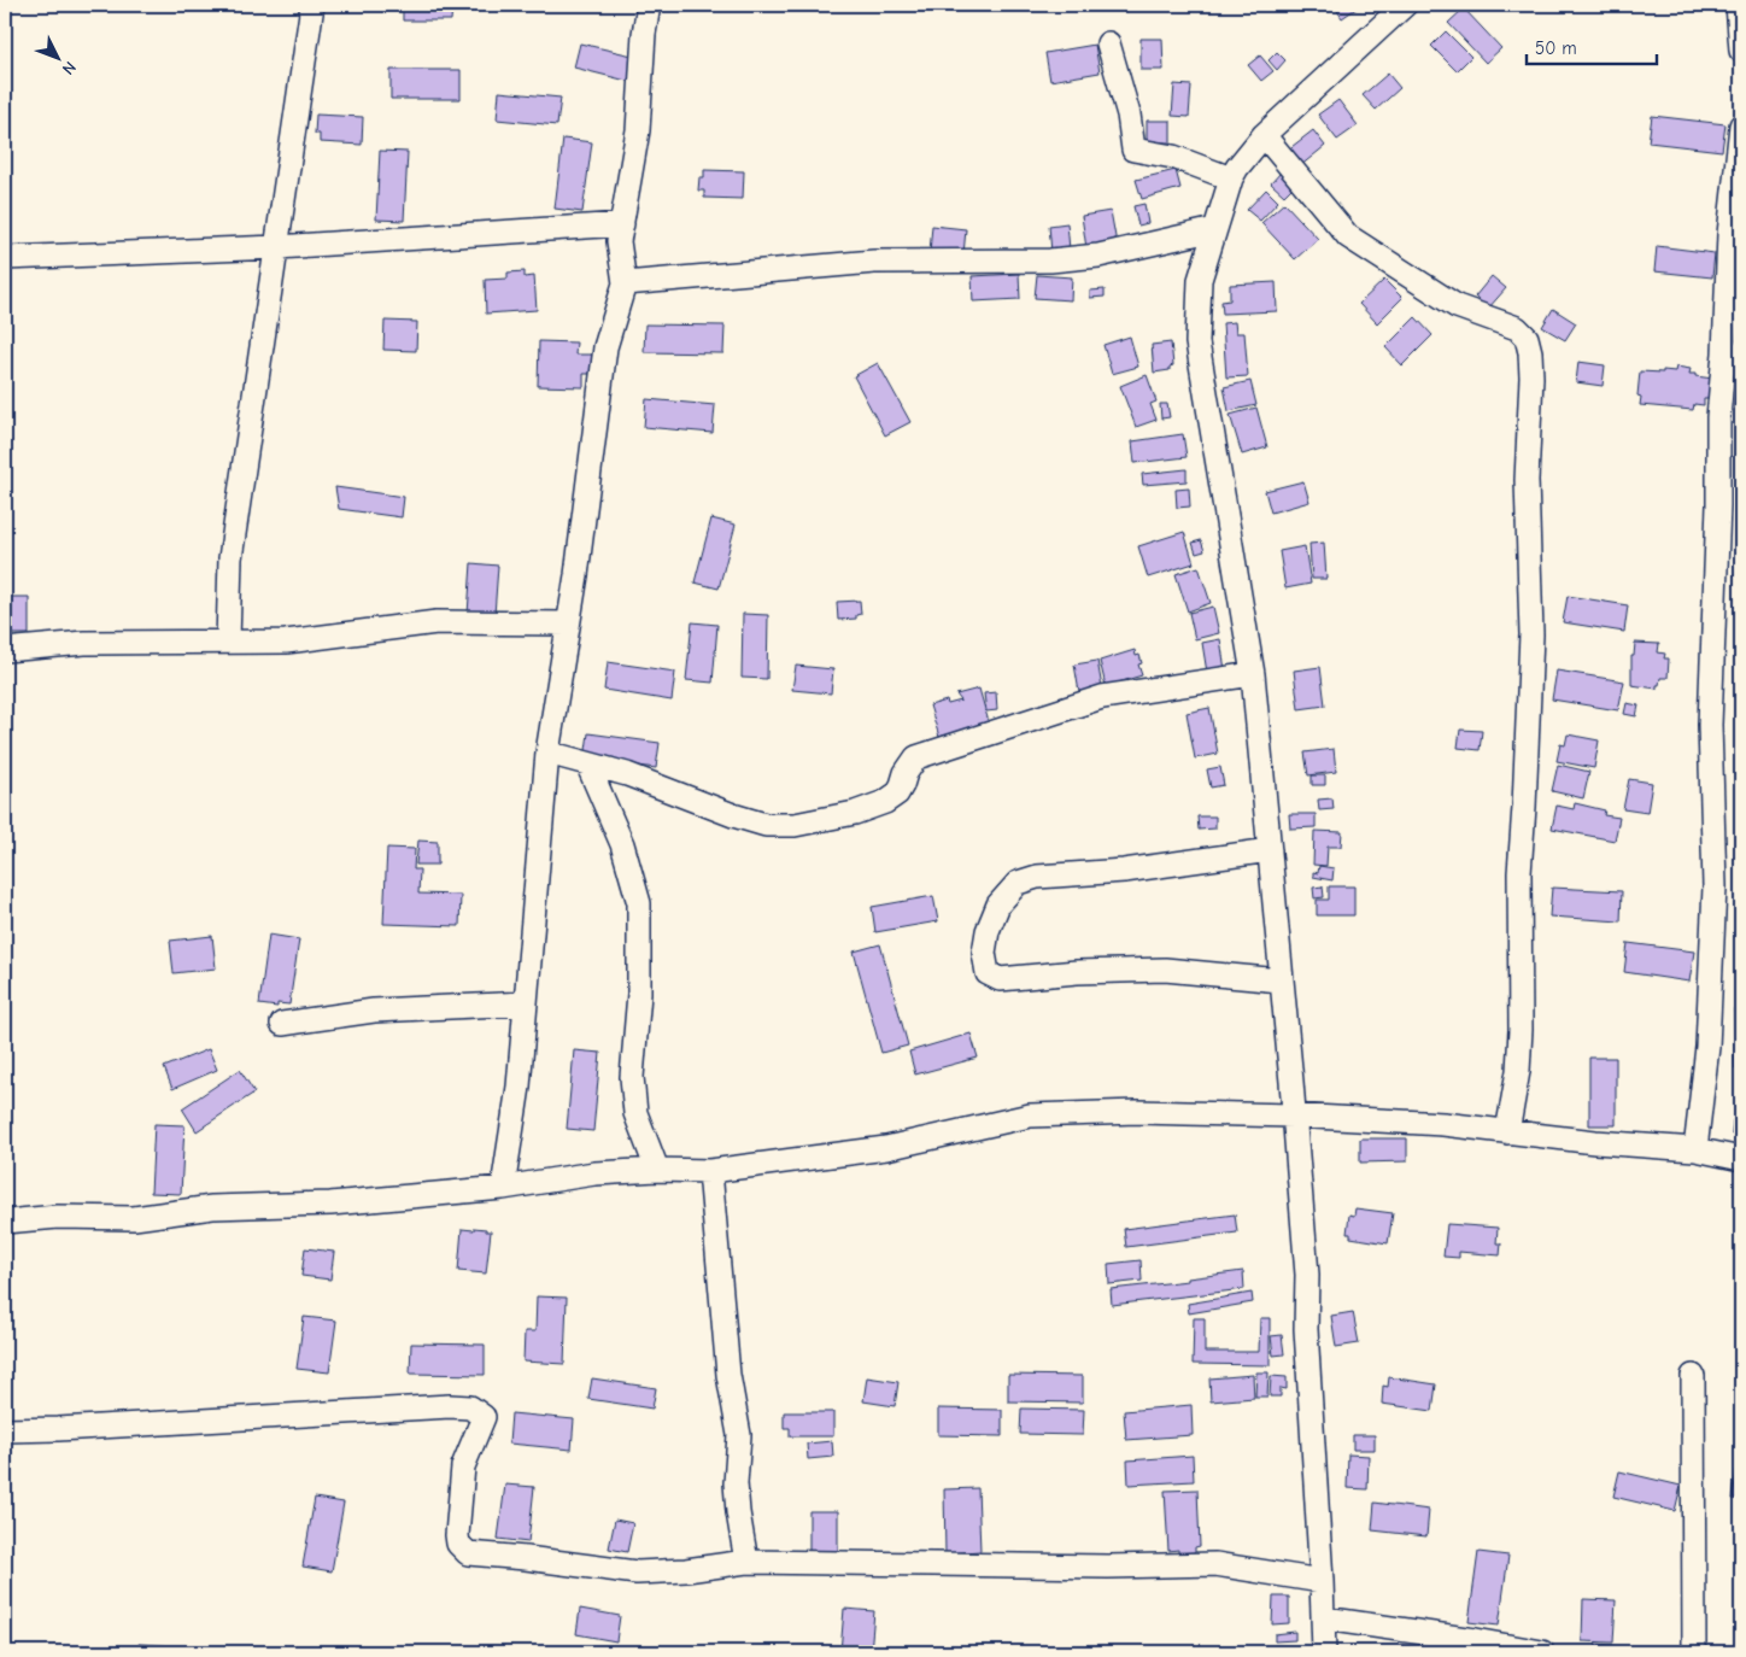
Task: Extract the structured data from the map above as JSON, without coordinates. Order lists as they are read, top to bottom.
{
  "scale_bar": "50 m",
  "north": "bottom right"
}
